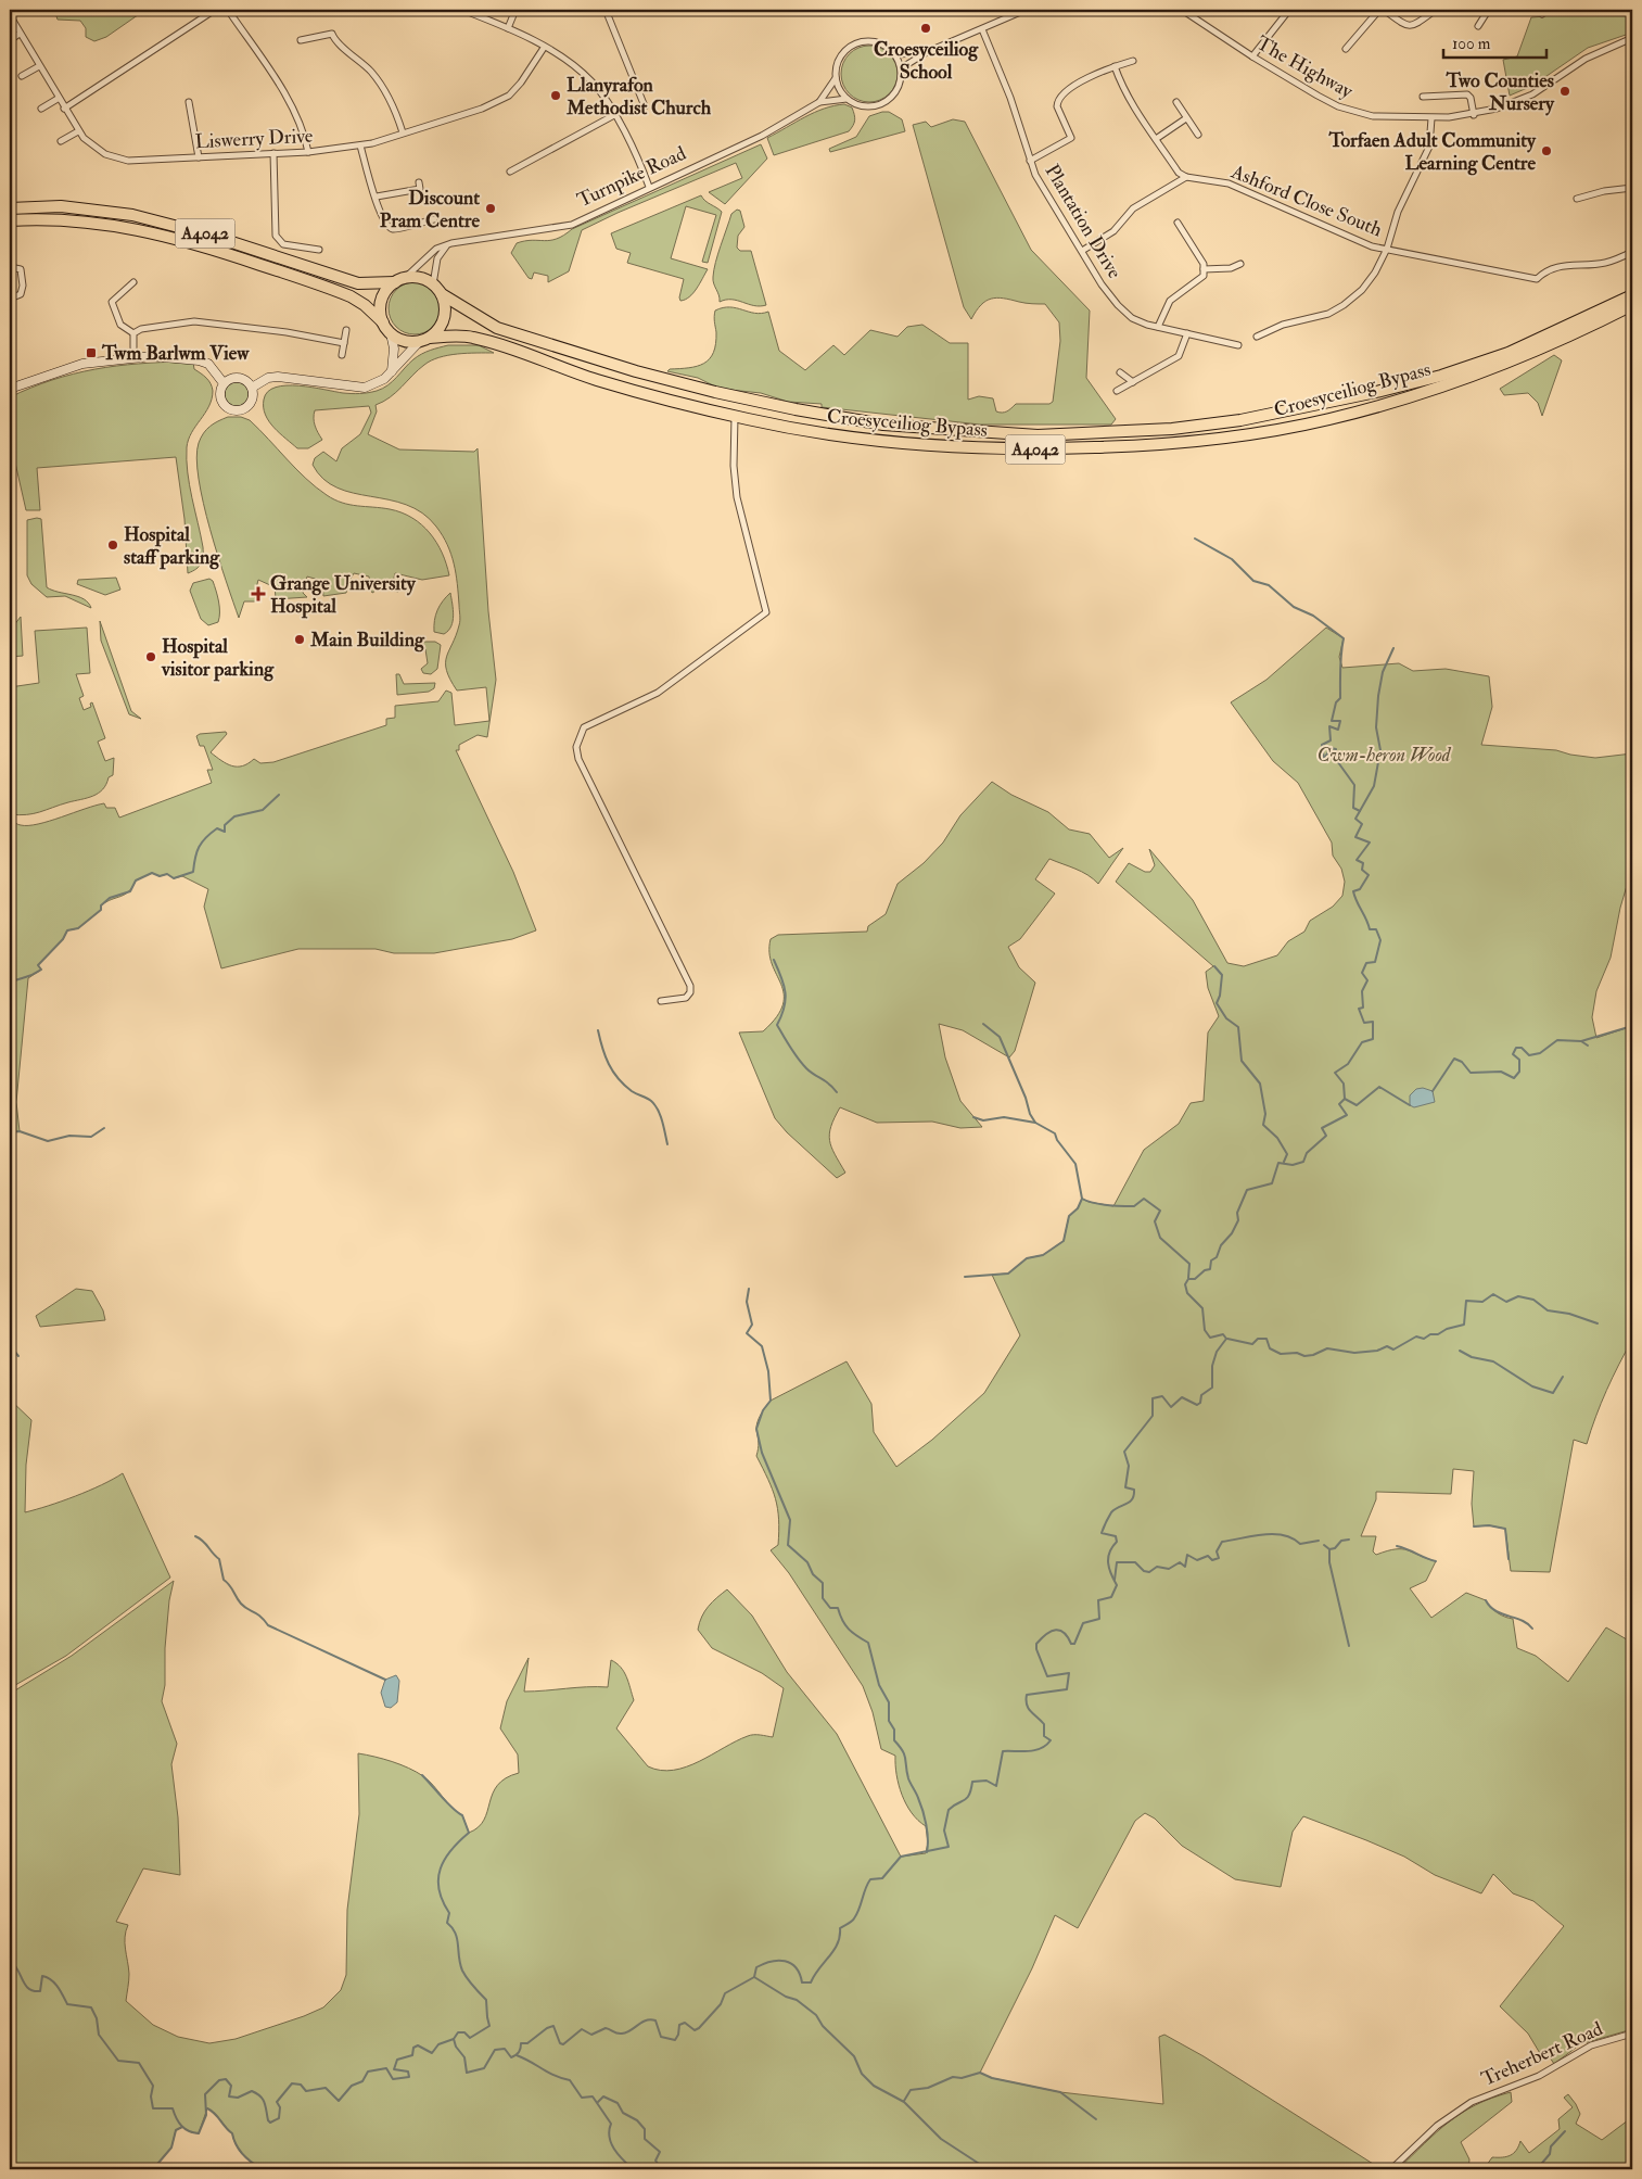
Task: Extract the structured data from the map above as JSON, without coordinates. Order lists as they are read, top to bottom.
{
  "streets": {
    "highway": ["A4042", "Croesyceiliog Bypass"],
    "street": [
      "The Highway",
      "Liswerry Drive",
      "Turnpike Road",
      "Ashford Close South",
      "Plantation Drive",
      "Treherbert Road"
    ]
  },
  "crossings": [
    ["Turnpike Road", "A4042"],
    ["Turnpike Road", "Croesyceiliog Bypass"],
    ["A4042", "Croesyceiliog Bypass"]
  ],
  "parks": ["Cwm-heron Wood"],
  "places": {
    "other": [
      "Croesyceiliog School",
      "Two Counties Nursery",
      "Llanyrafon Methodist Church",
      "Torfaen Adult Community Learning Centre",
      "Discount Pram Centre",
      "Hospital staff parking",
      "Main Building",
      "Hospital visitor parking"
    ],
    "transit": ["Twm Barlwm View"],
    "health": ["Grange University Hospital"]
  },
  "scale_bar": "100 m"
}
